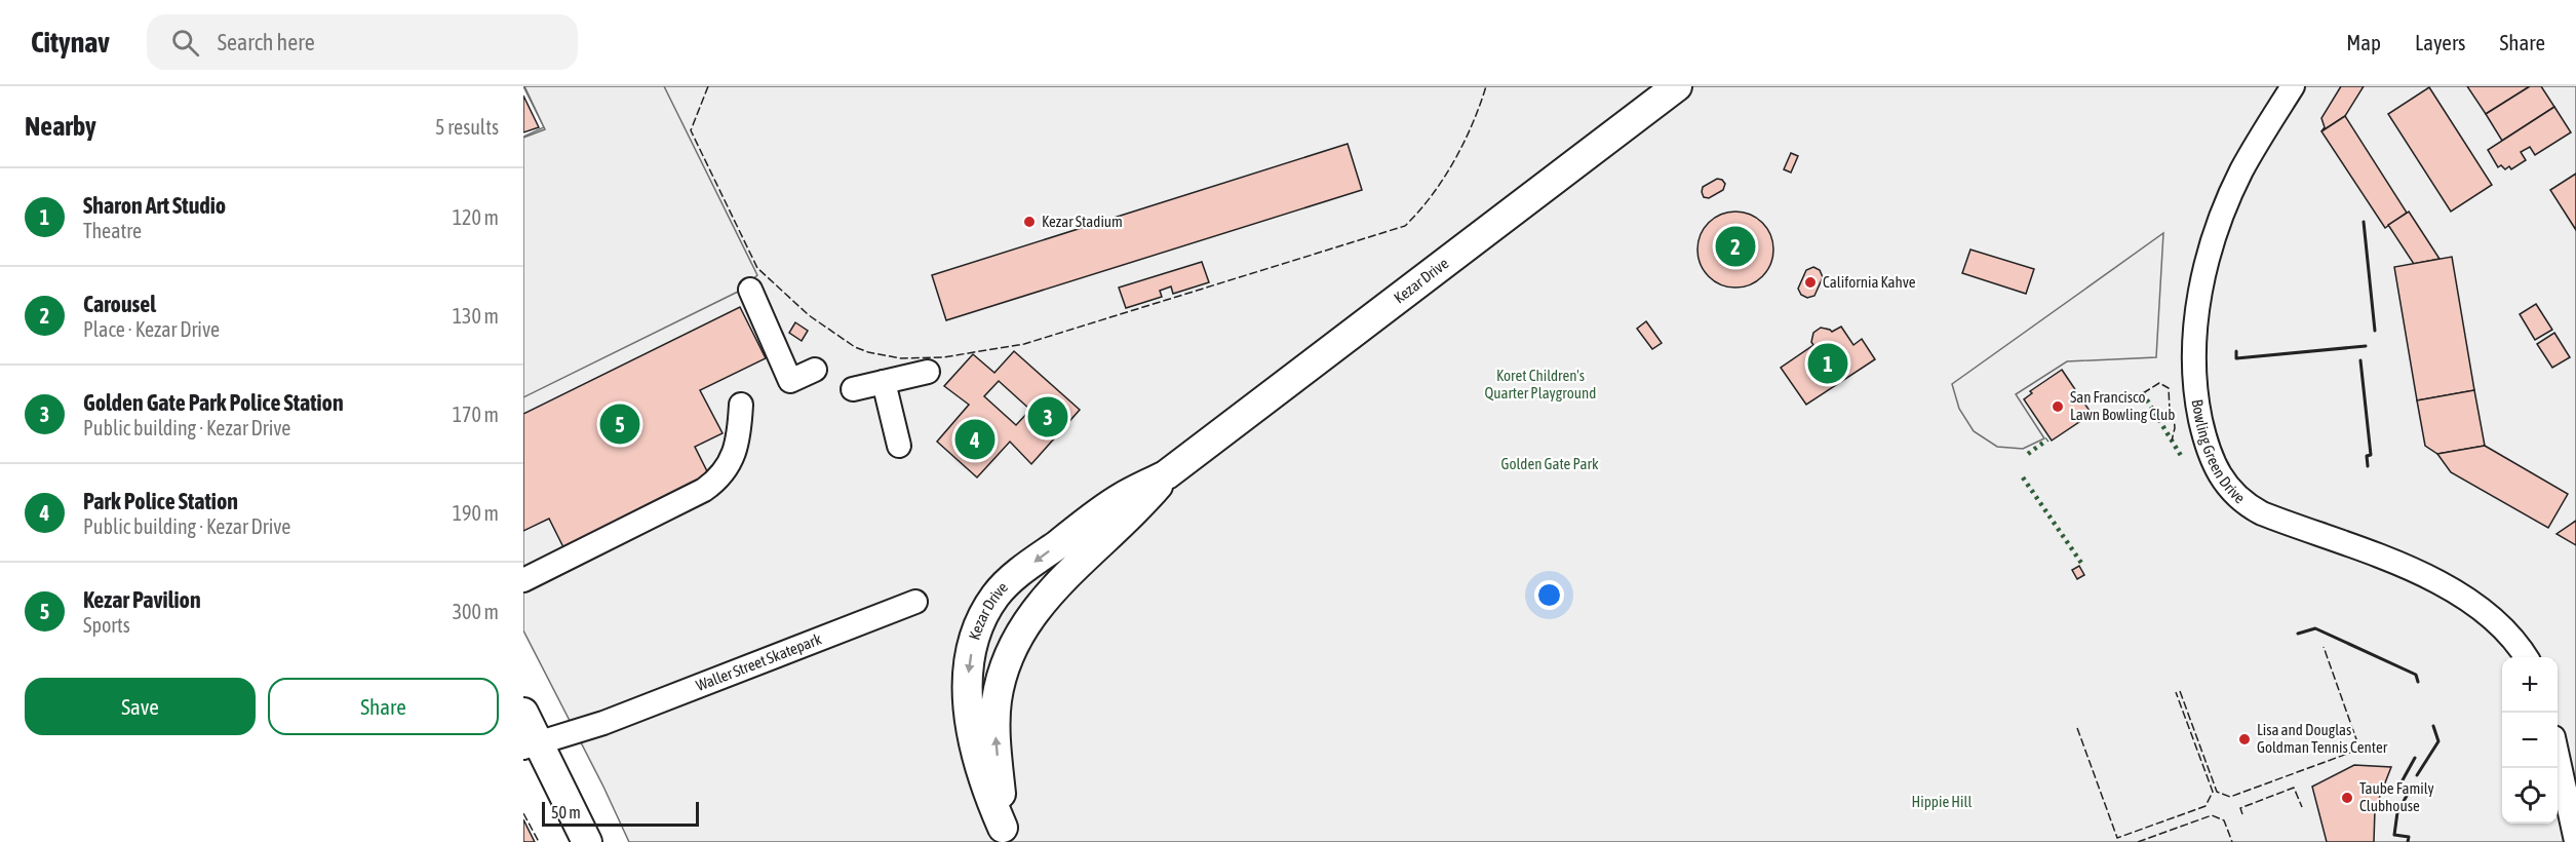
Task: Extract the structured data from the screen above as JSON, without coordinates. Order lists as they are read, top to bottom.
{
  "streets": {
    "main road": ["Kezar Drive"],
    "street": ["Bowling Green Drive", "Waller Street Skatepark"]
  },
  "parks": ["Koret Children's Quarter Playground", "Golden Gate Park", "Hippie Hill"],
  "places": [
    "Kezar Stadium",
    "California Kahve",
    "San Francisco Lawn Bowling Club",
    "Lisa and Douglas Goldman Tennis Center",
    "Taube Family Clubhouse"
  ],
  "scale_bar": "50 m",
  "page": {
    "header": "Citynav",
    "search": "Search here",
    "nav": ["Map", "Layers", "Share"],
    "heading": ["Nearby", "5 results"],
    "list": [
      {
        "mark": "1",
        "name": "Sharon Art Studio",
        "note": "Theatre",
        "value": "120 m"
      },
      {
        "mark": "2",
        "name": "Carousel",
        "note": "Place · Kezar Drive",
        "value": "130 m"
      },
      {
        "mark": "3",
        "name": "Golden Gate Park Police Station",
        "note": "Public building · Kezar Drive",
        "value": "170 m"
      },
      {
        "mark": "4",
        "name": "Park Police Station",
        "note": "Public building · Kezar Drive",
        "value": "190 m"
      },
      {
        "mark": "5",
        "name": "Kezar Pavilion",
        "note": "Sports",
        "value": "300 m"
      }
    ],
    "pins": [
      "2",
      "1",
      "3",
      "5",
      "4"
    ],
    "map_buttons": ["+", "−"],
    "buttons": ["Save", "Share"],
    "scale": "50 m"
  }
}
